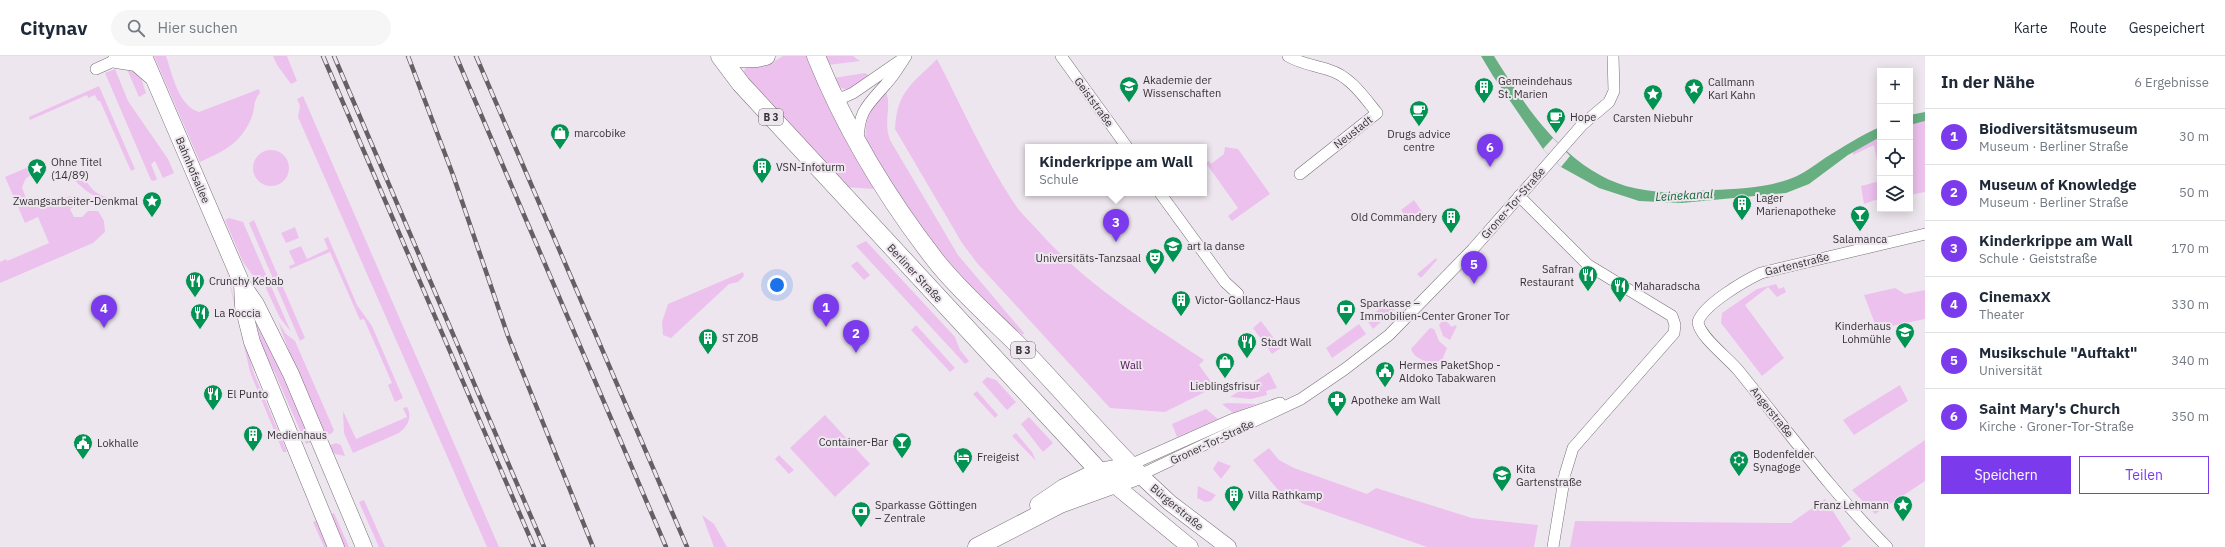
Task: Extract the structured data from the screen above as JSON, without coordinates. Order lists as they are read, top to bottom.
{
  "streets": {
    "main road": [
      "B 3",
      "Bahnhofsallee",
      "Groner-Tor-Straße",
      "Berliner Straße",
      "Bürgerstraße"
    ],
    "street": [
      "Geiststraße",
      "Neustadt",
      "Gartenstraße",
      "Angerstraße"
    ]
  },
  "crossings": [
    ["B 3", "Groner-Tor-Straße"],
    ["B 3", "Bürgerstraße"],
    ["Groner-Tor-Straße", "Berliner Straße"],
    ["Groner-Tor-Straße", "Bürgerstraße"],
    ["Gartenstraße", "Angerstraße"],
    ["Berliner Straße", "Bürgerstraße"]
  ],
  "water": ["Leinekanal"],
  "parks": ["Wall"],
  "places": {
    "school or university": [
      "Akademie der Wissenschaften",
      "art la danse",
      "Kinderhaus Lohmühle",
      "Kita Gartenstraße"
    ],
    "building": [
      "Gemeindehaus St. Marien",
      "VSN-Infoturm",
      "Lager Marienapotheke",
      "Old Commandery",
      "Victor-Gollancz-Haus",
      "ST ZOB",
      "Medienhaus",
      "Villa Rathkamp"
    ],
    "place": [
      "Callmann Karl Kahn",
      "Carsten Niebuhr",
      "Ohne Titel (14/89)",
      "Zwangsarbeiter-Denkmal",
      "Franz Lehmann"
    ],
    "cafe": ["Drugs advice centre", "Hope"],
    "shop": ["marcobike", "Lieblingsfrisur"],
    "bar": ["Salamanca", "Container-Bar"],
    "theatre": ["Universitäts-Tanzsaal"],
    "restaurant": [
      "Safran Restaurant",
      "Crunchy Kebab",
      "Maharadscha",
      "La Roccia",
      "Stadt Wall",
      "El Punto"
    ],
    "bank": ["Sparkasse – Immobilien-Center Groner Tor", "Sparkasse Göttingen – Zentrale"],
    "public building": ["Hermes PaketShop - Aldoko Tabakwaren", "Lokhalle"],
    "pharmacy": ["Apotheke am Wall"],
    "hotel": ["Freigeist"],
    "synagogue": ["Bodenfelder Synagoge"]
  },
  "page": {
    "header": "Citynav",
    "search": "Hier suchen",
    "nav": ["Karte", "Route", "Gespeichert"],
    "heading": ["In der Nähe", "6 Ergebnisse"],
    "map_buttons": ["+", "−"],
    "list": [
      {
        "mark": "1",
        "name": "Biodiversitätsmuseum",
        "note": "Museum · Berliner Straße",
        "value": "30 m"
      },
      {
        "mark": "2",
        "name": "Museuʍ of Knowledge",
        "note": "Museum · Berliner Straße",
        "value": "50 m"
      },
      {
        "mark": "3",
        "name": "Kinderkrippe am Wall",
        "note": "Schule · Geiststraße",
        "value": "170 m"
      },
      {
        "mark": "4",
        "name": "CinemaxX",
        "note": "Theater",
        "value": "330 m"
      },
      {
        "mark": "5",
        "name": "Musikschule \"Auftakt\"",
        "note": "Universität",
        "value": "340 m"
      },
      {
        "mark": "6",
        "name": "Saint Mary's Church",
        "note": "Kirche · Groner-Tor-Straße",
        "value": "350 m"
      }
    ],
    "pins": [
      "6",
      "3",
      "5",
      "1",
      "4",
      "2"
    ],
    "popup": ["Kinderkrippe am Wall", "Schule"],
    "buttons": ["Speichern", "Teilen"]
  }
}
